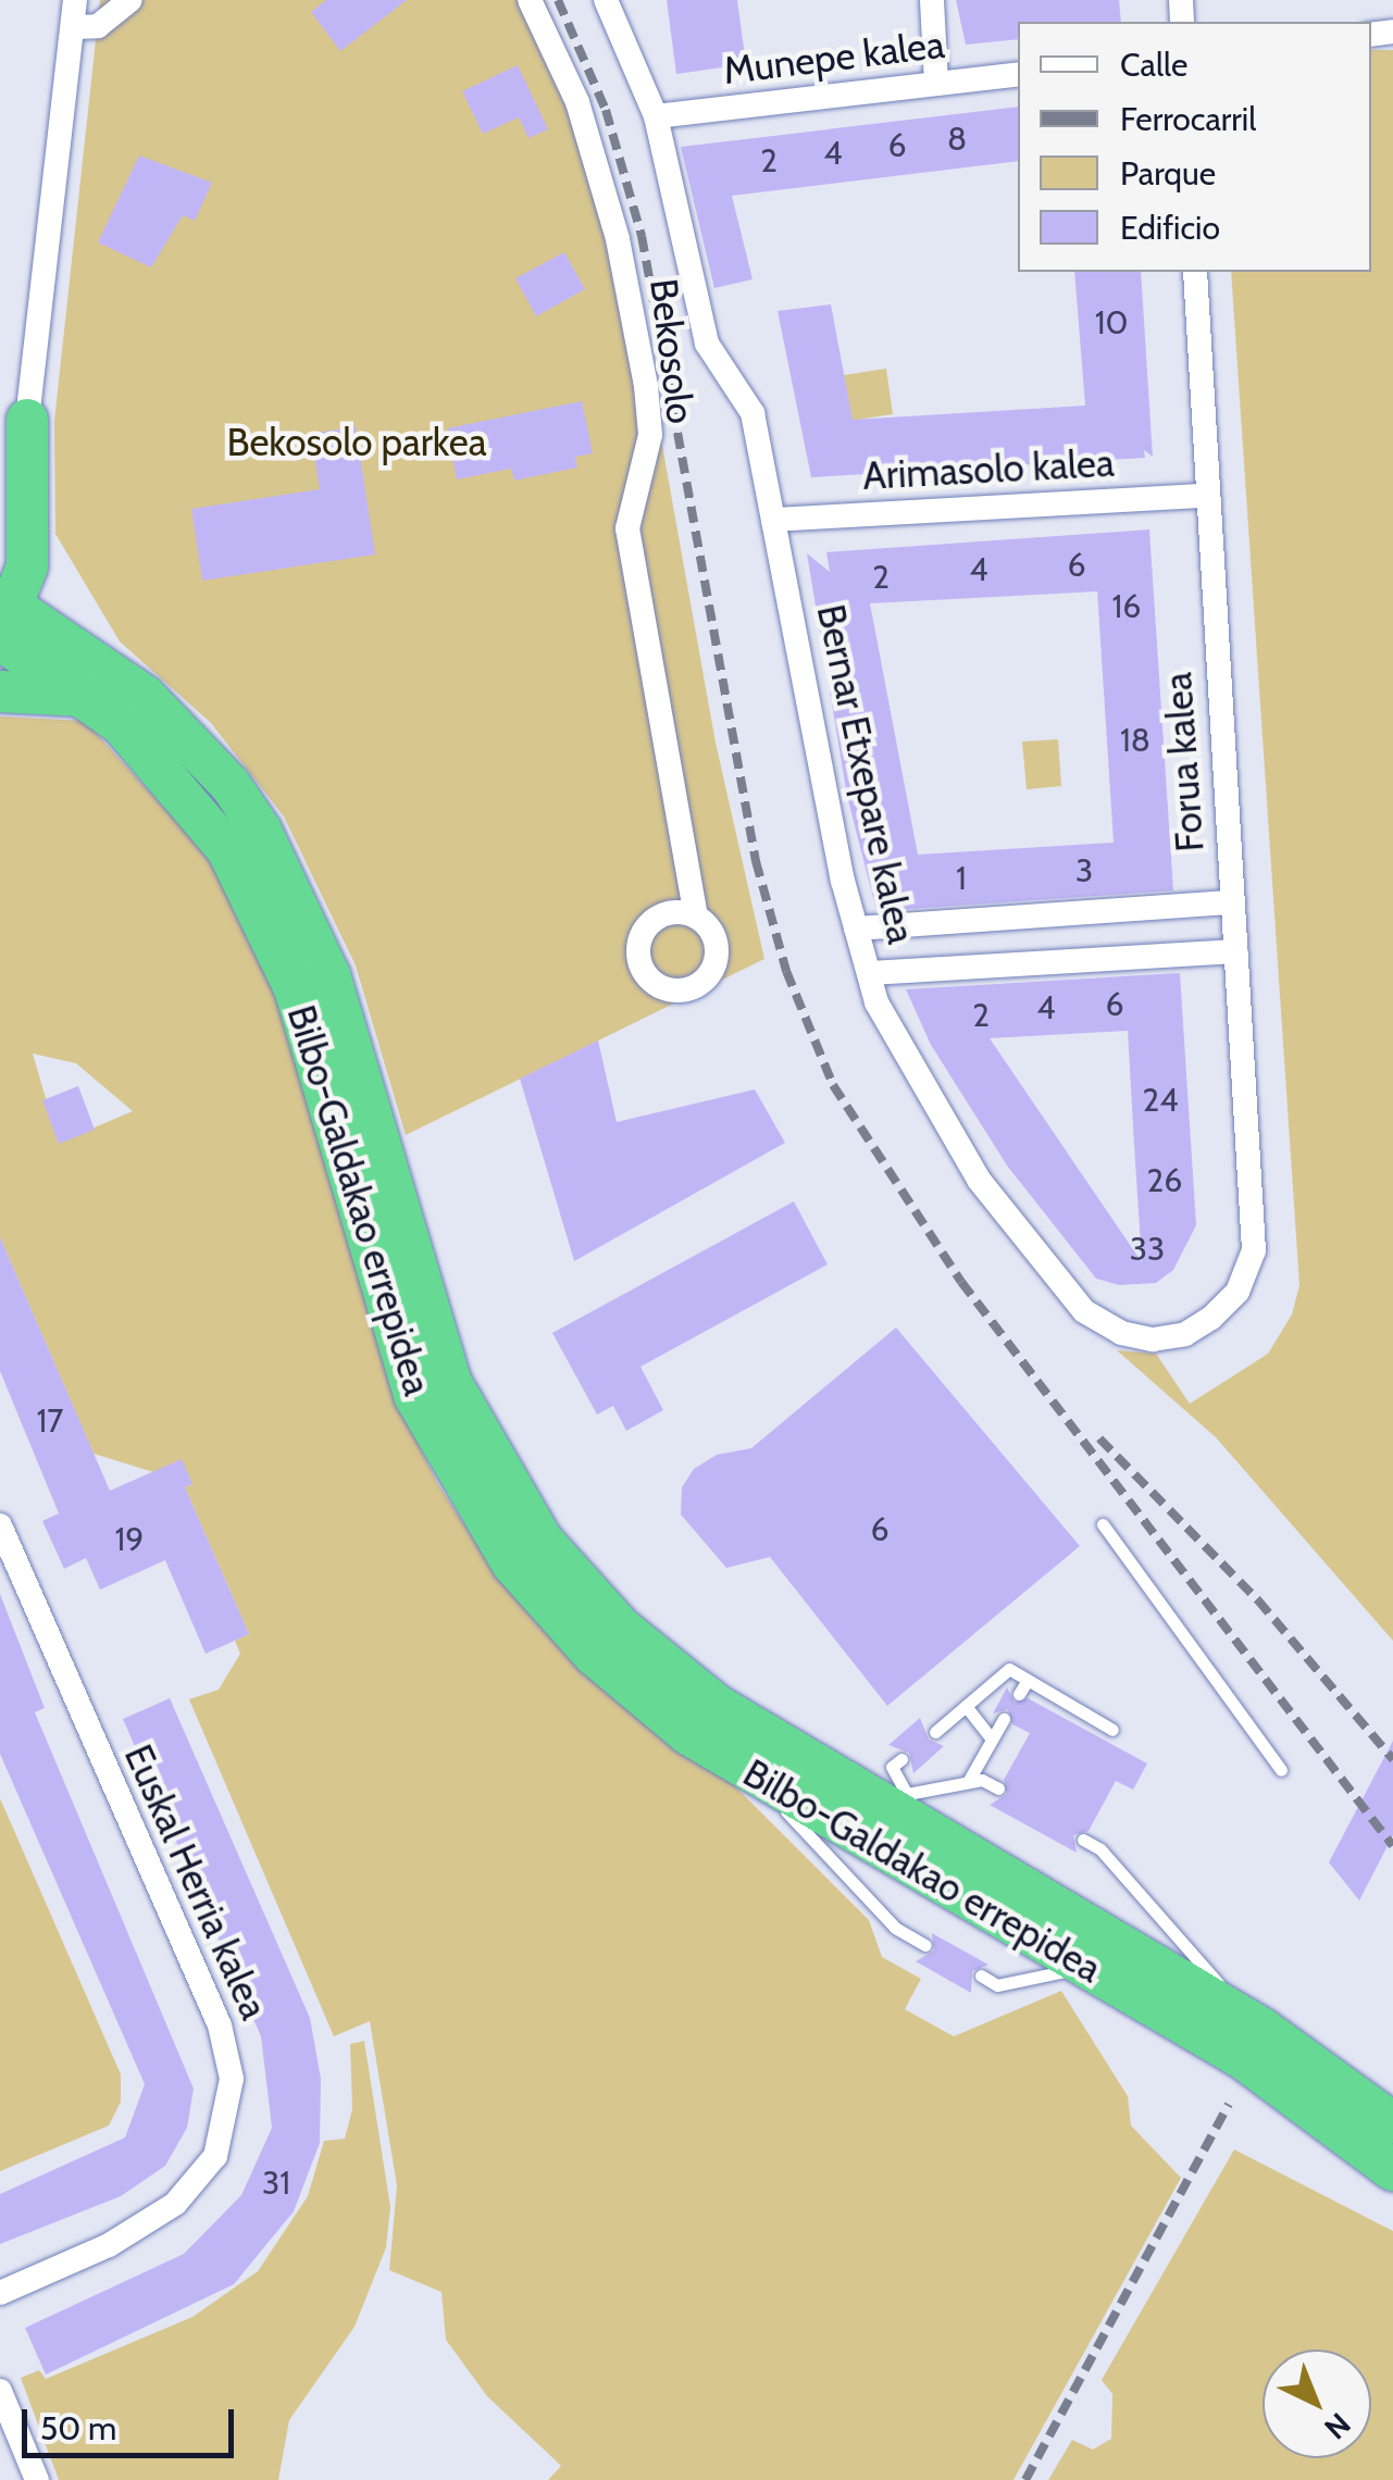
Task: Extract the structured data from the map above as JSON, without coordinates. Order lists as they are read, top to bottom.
{
  "streets": {
    "highway": ["Bilbo-Galdakao errepidea"],
    "street": [
      "Munepe kalea",
      "Bekosolo",
      "Arimasolo kalea",
      "Forua kalea",
      "Bernar Etxepare kalea",
      "Euskal Herria kalea"
    ]
  },
  "crossings": [
    ["Munepe kalea", "Bernar Etxepare kalea"],
    ["Arimasolo kalea", "Forua kalea"],
    ["Arimasolo kalea", "Bernar Etxepare kalea"],
    ["Forua kalea", "Bernar Etxepare kalea"]
  ],
  "parks": ["Bekosolo parkea"],
  "house_numbers": [
    "8",
    "6",
    "4",
    "2",
    "10",
    "6",
    "4",
    "2",
    "16",
    "18",
    "3",
    "1",
    "6",
    "4",
    "2",
    "24",
    "26",
    "33",
    "17",
    "6",
    "19",
    "31"
  ],
  "legend": [
    "Calle",
    "Ferrocarril",
    "Parque",
    "Edificio"
  ],
  "scale_bar": "50 m",
  "north": "bottom right"
}
